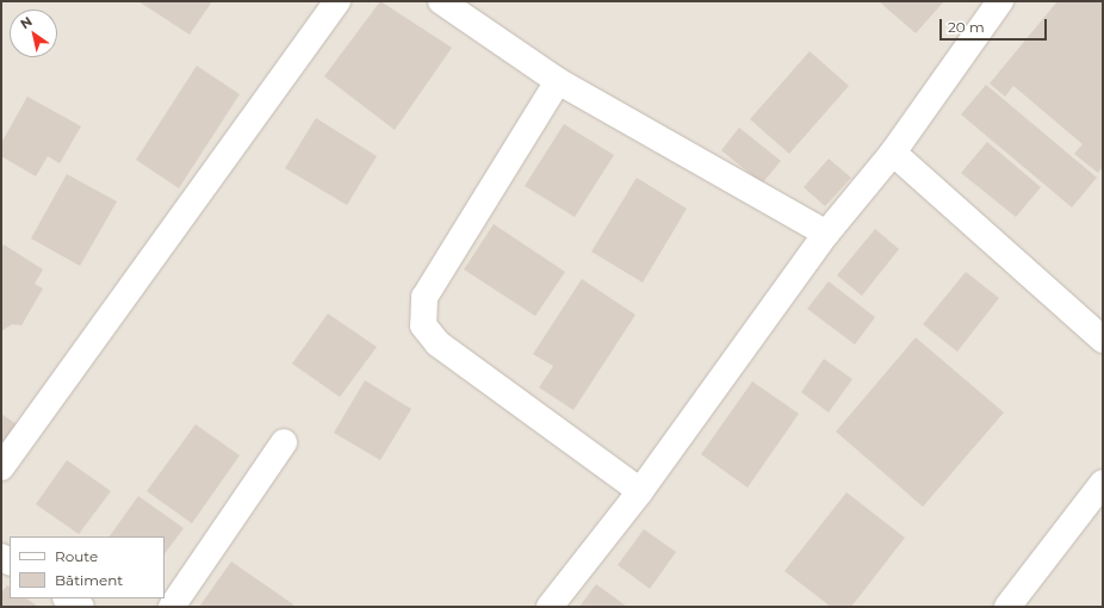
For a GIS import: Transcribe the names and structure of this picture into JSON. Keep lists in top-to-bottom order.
{
  "legend": ["Route", "Bâtiment"],
  "scale_bar": "20 m",
  "north": "top left"
}
